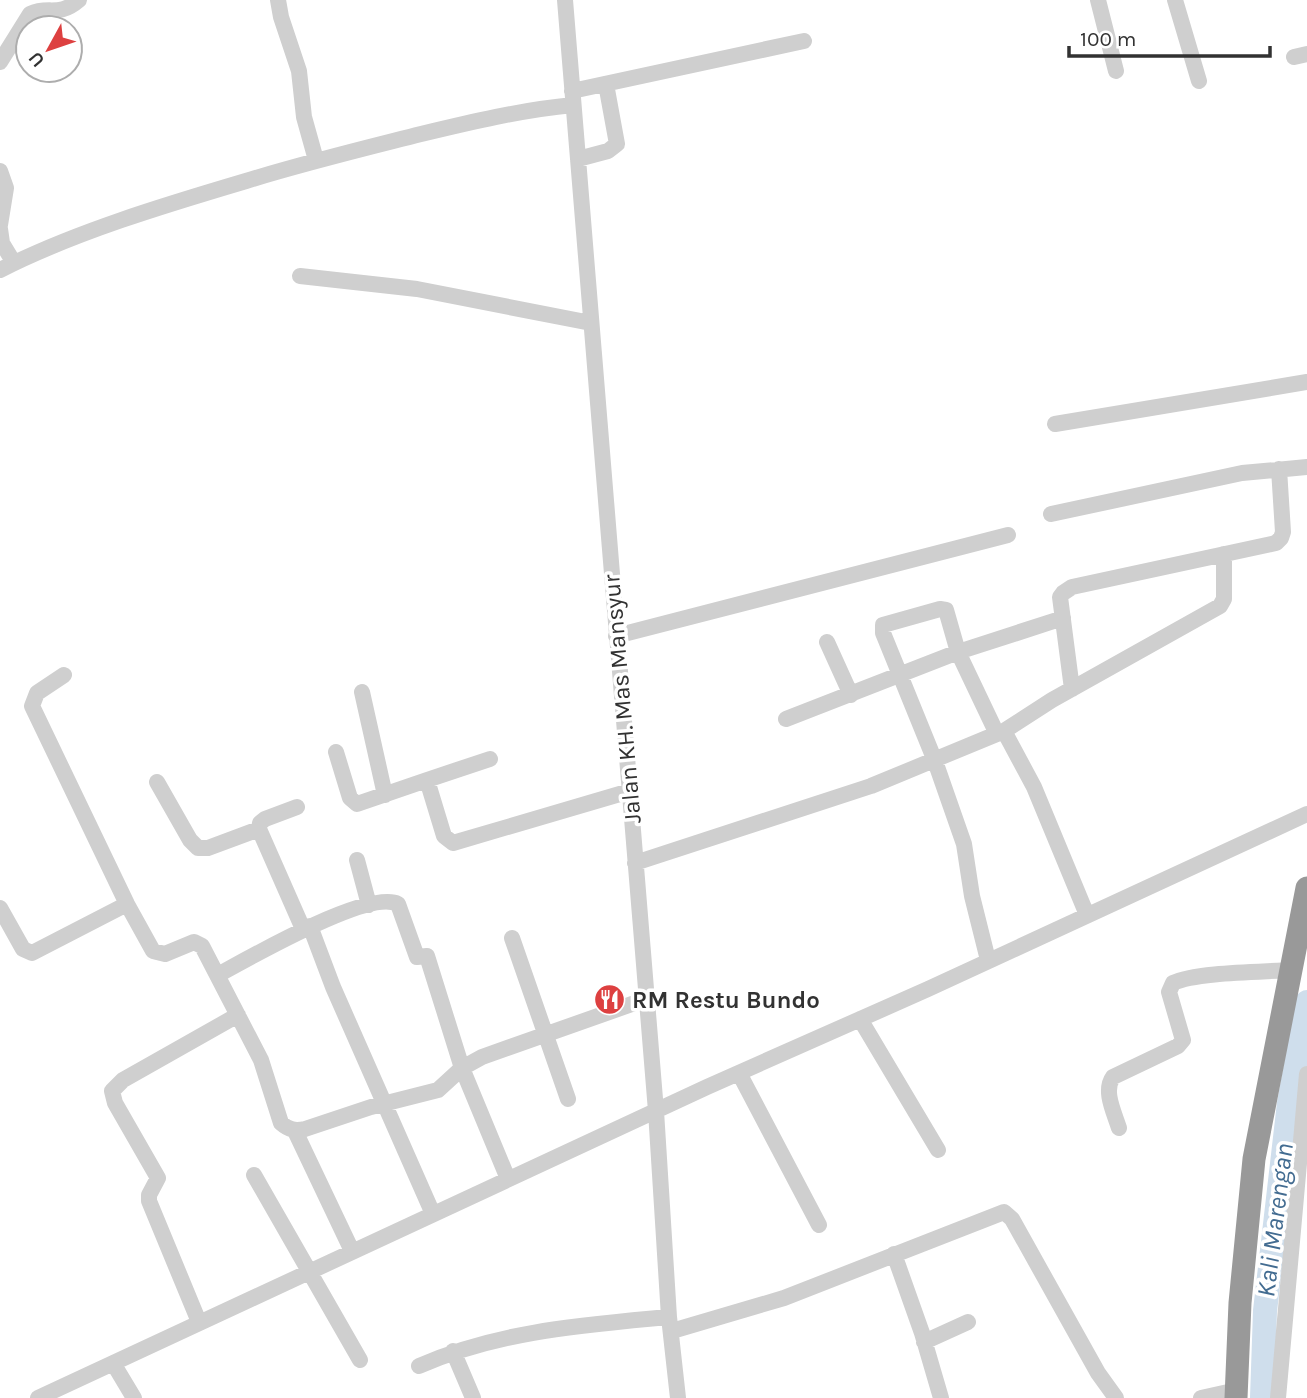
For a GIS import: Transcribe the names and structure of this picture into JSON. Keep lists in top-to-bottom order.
{
  "streets": {
    "street": ["Jalan KH. Mas Mansyur"]
  },
  "water": ["Kali Marengan"],
  "places": {
    "restaurant": ["RM Restu Bundo"]
  },
  "scale_bar": "100 m",
  "north": "bottom left"
}
